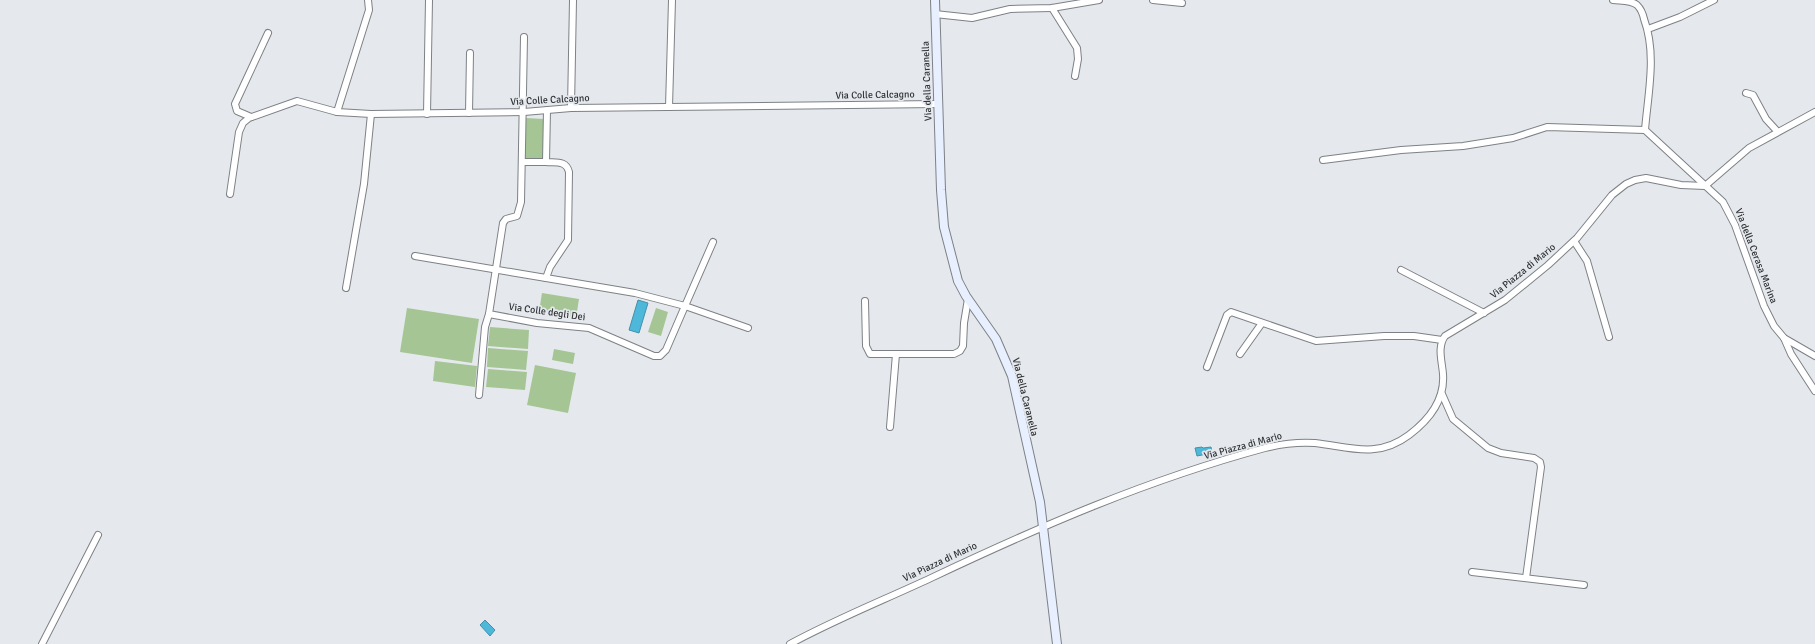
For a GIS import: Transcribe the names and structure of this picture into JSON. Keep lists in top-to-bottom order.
{
  "streets": {
    "main road": ["Via della Caranella"],
    "street": [
      "Via Colle Calcagno",
      "Via della Cerasa Marina",
      "Via Piazza di Mario",
      "Via Colle degli Dei"
    ]
  },
  "crossings": [
    ["Via della Caranella", "Via Colle Calcagno"],
    ["Via della Caranella", "Via Piazza di Mario"],
    ["Via della Cerasa Marina", "Via Piazza di Mario"]
  ]
}
